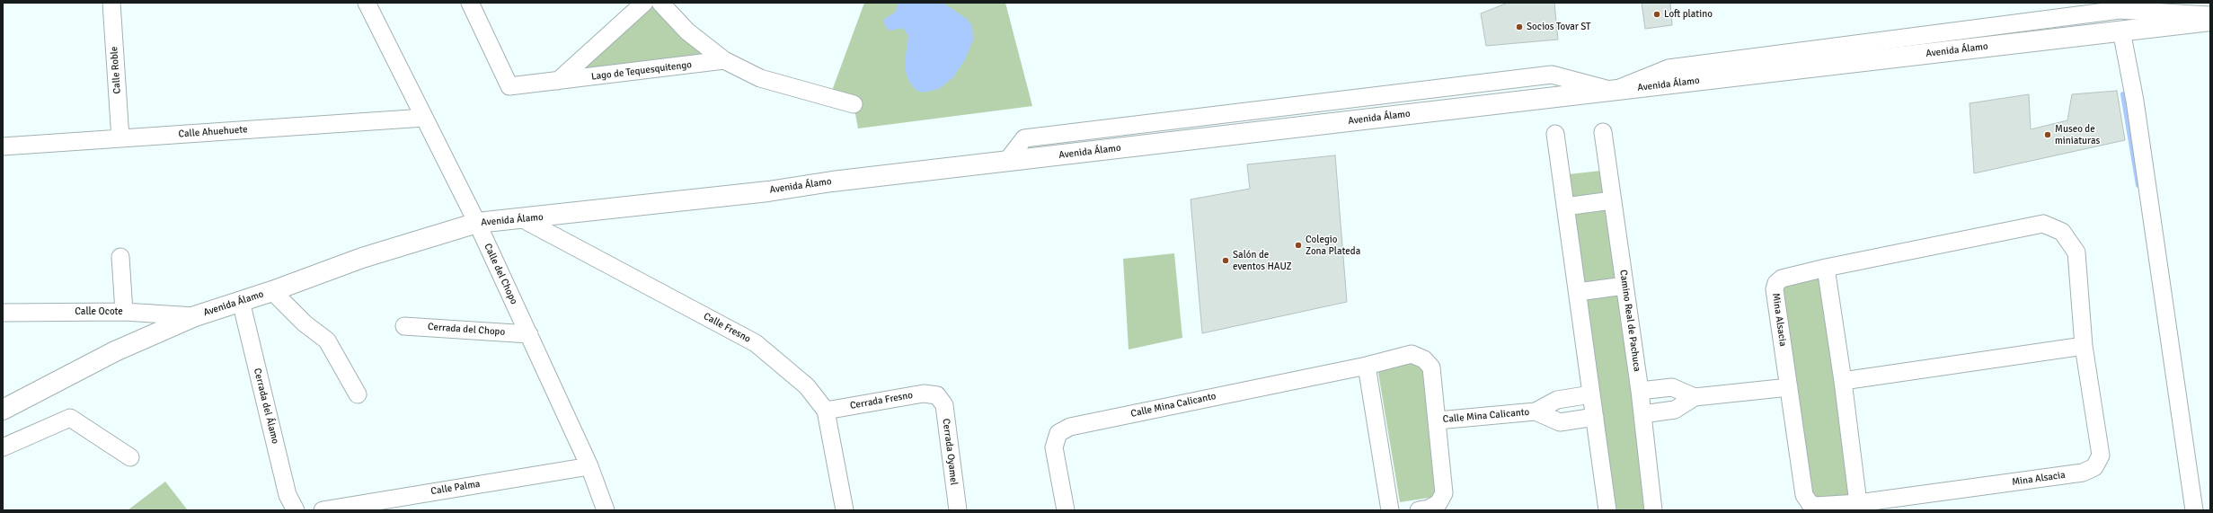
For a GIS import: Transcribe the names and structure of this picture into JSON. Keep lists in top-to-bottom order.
{
  "streets": {
    "street": [
      "Avenida Álamo",
      "Calle Roble",
      "Lago de Tequesquitengo",
      "Calle Ahuehuete",
      "Calle del Chopo",
      "Calle Ocote",
      "Mina Alsacia",
      "Camino Real de Pachuca",
      "Calle Fresno",
      "Cerrada del Chopo",
      "Cerrada Fresno",
      "Calle Mina Calicanto",
      "Cerrada del Álamo",
      "Cerrada Oyamel",
      "Calle Palma"
    ]
  },
  "crossings": [
    ["Avenida Álamo", "Calle del Chopo"],
    ["Avenida Álamo", "Calle Ocote"],
    ["Avenida Álamo", "Calle Fresno"],
    ["Avenida Álamo", "Cerrada del Álamo"],
    ["Calle Roble", "Calle Ahuehuete"],
    ["Calle Ahuehuete", "Calle del Chopo"],
    ["Calle del Chopo", "Cerrada del Chopo"],
    ["Calle del Chopo", "Calle Palma"],
    ["Calle Fresno", "Cerrada Fresno"],
    ["Cerrada Fresno", "Cerrada Oyamel"]
  ],
  "places": [
    "Loft platino",
    "Socios Tovar ST",
    "Museo de miniaturas",
    "Colegio Zona Plateda",
    "Salón de eventos HAUZ"
  ]
}
